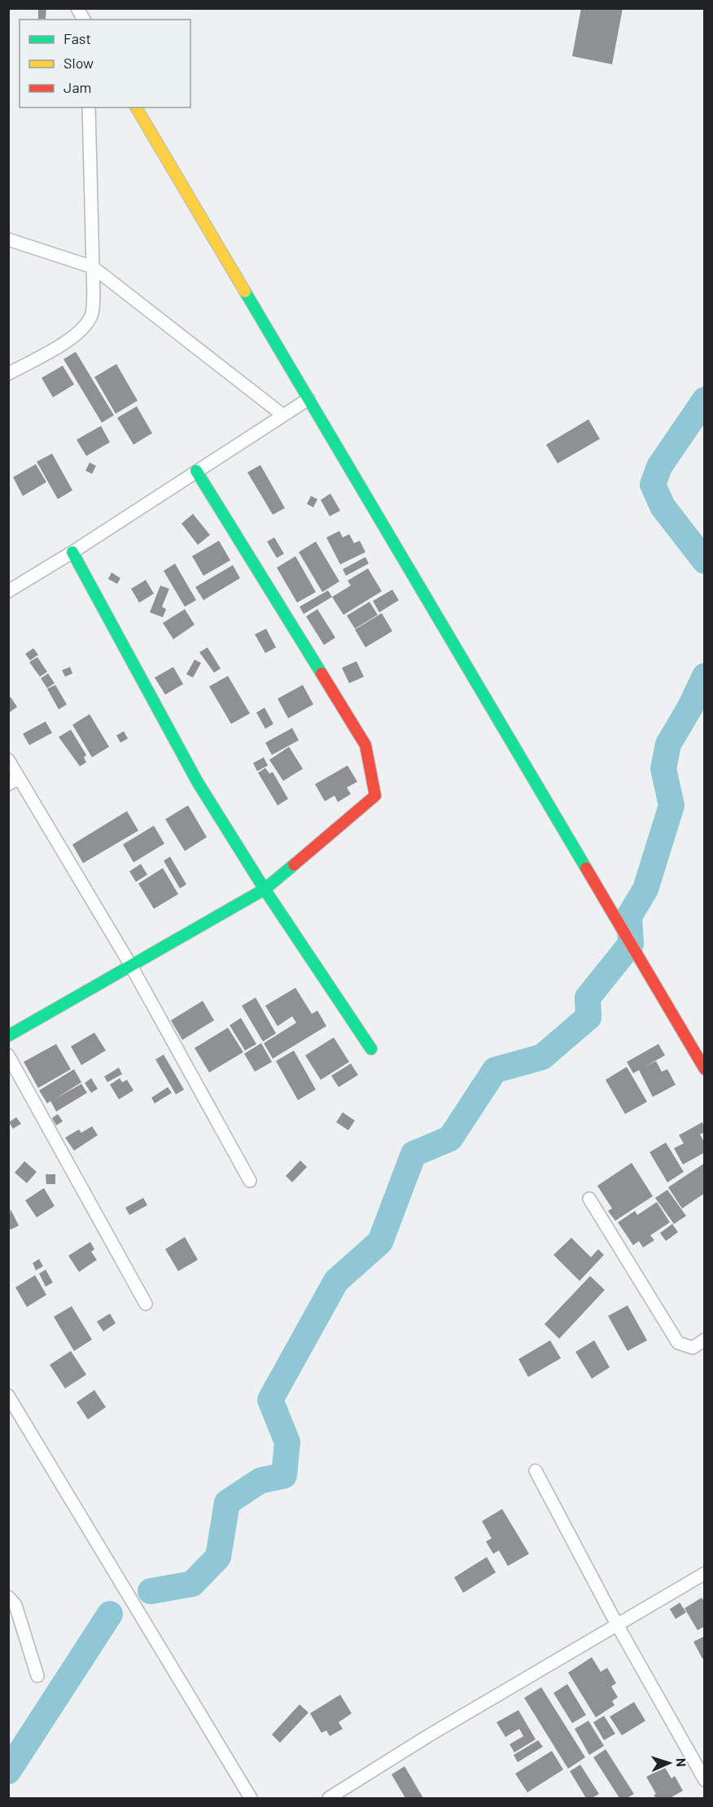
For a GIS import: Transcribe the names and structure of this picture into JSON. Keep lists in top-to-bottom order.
{
  "legend": ["Fast", "Slow", "Jam"],
  "north": "right"
}
